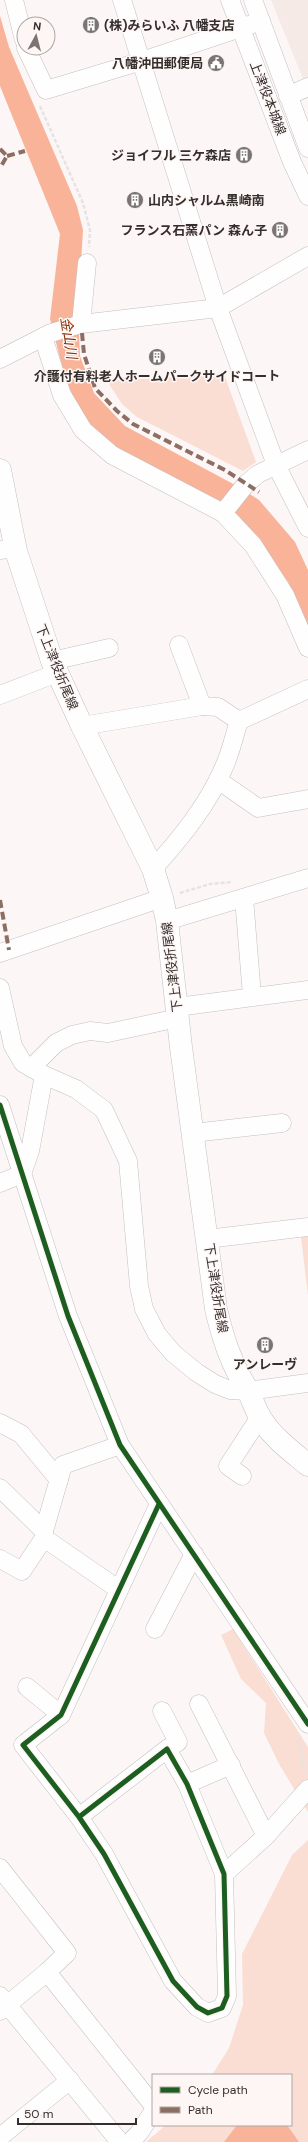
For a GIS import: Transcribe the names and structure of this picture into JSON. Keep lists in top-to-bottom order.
{
  "streets": {
    "main road": ["下上津役折尾線"],
    "street": ["上津役本城線"]
  },
  "water": ["金山川"],
  "places": {
    "building": [
      "(株)みらいふ 八幡支店",
      "ジョイフル 三ケ森店",
      "山内シャルム黒崎南",
      "フランス石窯パン 森ん子",
      "介護付有料老人ホームパークサイドコート",
      "アンレーヴ"
    ],
    "public building": ["八幡沖田郵便局"]
  },
  "legend": ["Cycle path", "Path"],
  "scale_bar": "50 m",
  "north": "top"
}
